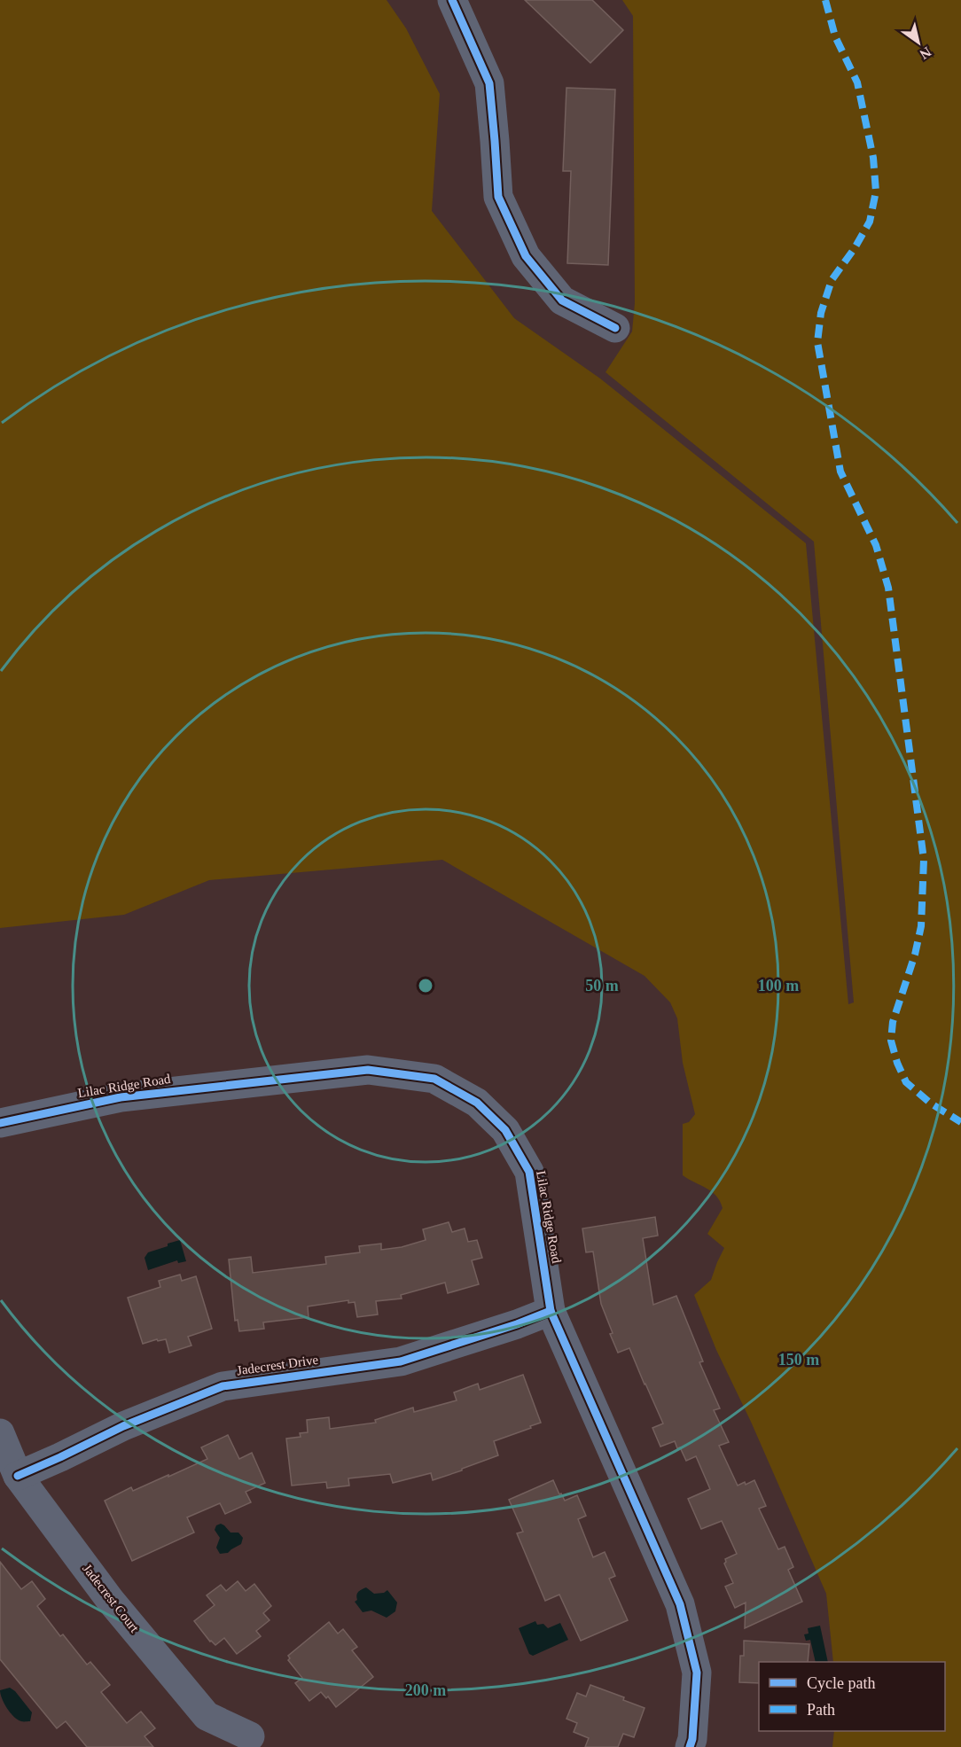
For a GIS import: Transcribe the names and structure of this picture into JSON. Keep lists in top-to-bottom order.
{
  "streets": {
    "street": ["Lilac Ridge Road", "Jadecrest Drive", "Jadecrest Court"]
  },
  "crossings": [
    ["Lilac Ridge Road", "Jadecrest Drive"],
    ["Jadecrest Drive", "Jadecrest Court"]
  ],
  "legend": ["Cycle path", "Path"],
  "north": "bottom right",
  "rings": [
    "50 m",
    "100 m",
    "150 m",
    "200 m"
  ]
}
